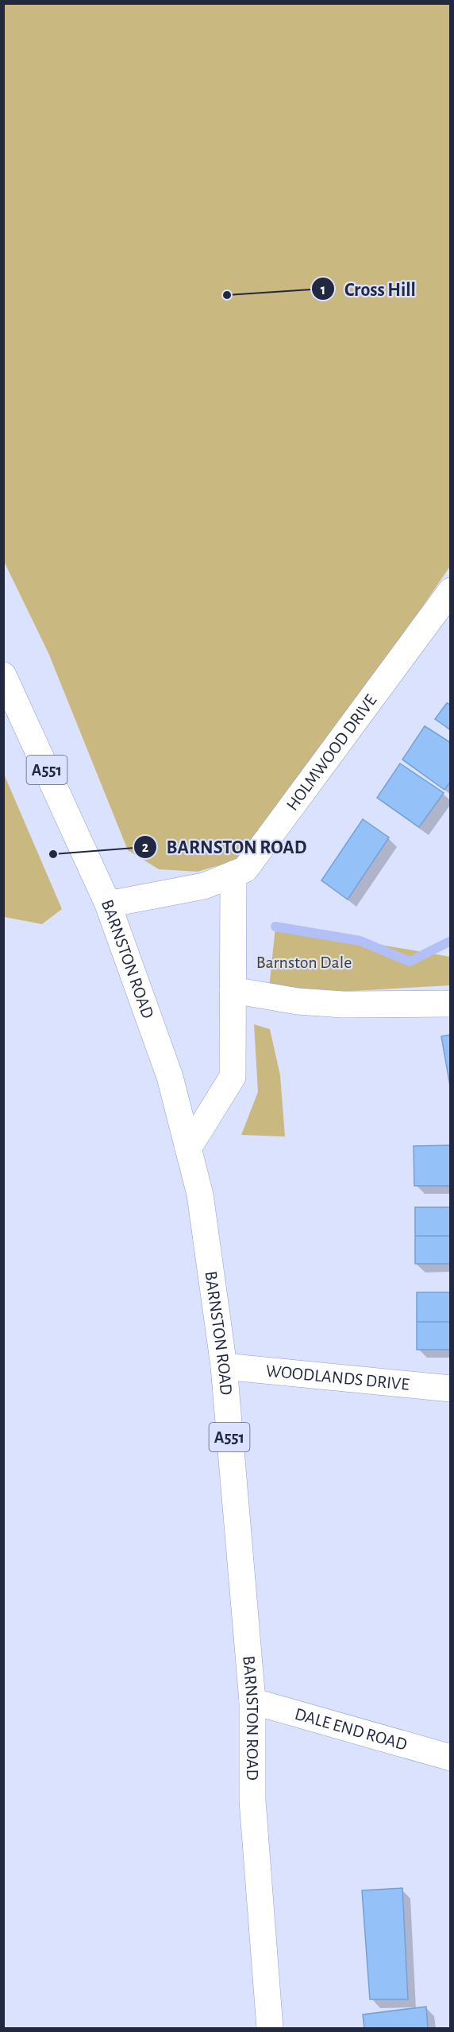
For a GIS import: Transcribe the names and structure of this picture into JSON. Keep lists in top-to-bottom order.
{
  "streets": {
    "main road": [
      "HOLMWOOD DRIVE",
      "A551",
      "BARNSTON ROAD",
      "WOODLANDS DRIVE",
      "DALE END ROAD"
    ]
  },
  "crossings": [
    ["HOLMWOOD DRIVE", "BARNSTON ROAD"],
    ["BARNSTON ROAD", "WOODLANDS DRIVE"],
    ["BARNSTON ROAD", "DALE END ROAD"]
  ],
  "parks": ["Barnston Dale"],
  "places": ["Cross Hill", "BARNSTON ROAD"]
}
